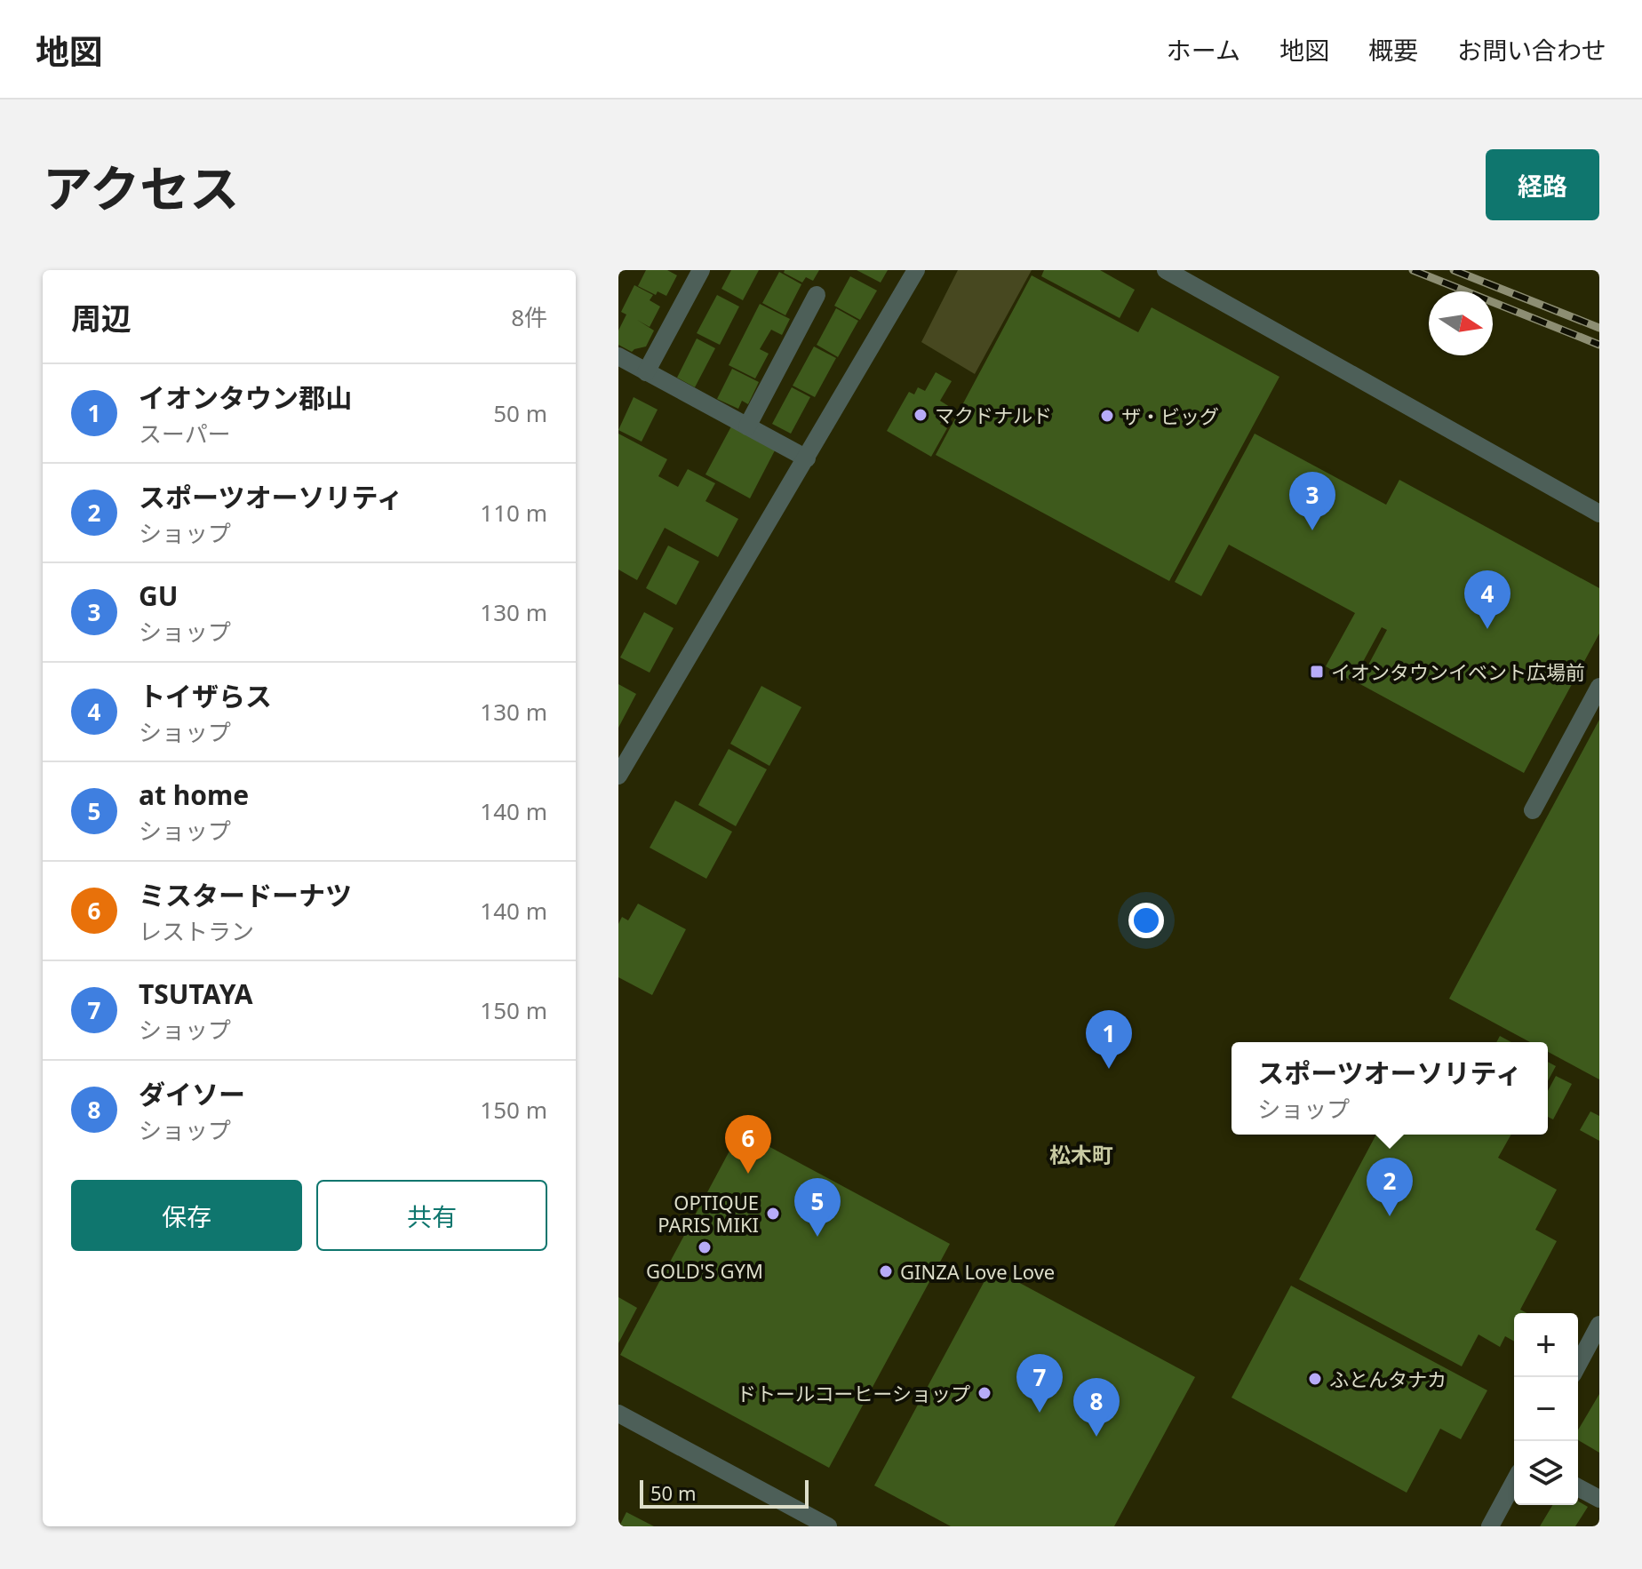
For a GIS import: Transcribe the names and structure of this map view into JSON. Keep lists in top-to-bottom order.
{
  "districts": ["松木町"],
  "places": {
    "other": [
      "マクドナルド",
      "ザ・ビッグ",
      "OPTIQUE PARIS MIKI",
      "GOLD'S GYM",
      "GINZA Love Love",
      "ふとんタナカ",
      "ドトールコーヒーショップ"
    ],
    "transit": ["イオンタウンイベント広場前"]
  },
  "scale_bar": "50 m",
  "north": "right",
  "page": {
    "header": "地図",
    "nav": [
      "ホーム",
      "地図",
      "概要",
      "お問い合わせ"
    ],
    "title": "アクセス",
    "buttons": [
      "経路",
      ["保存", "共有"]
    ],
    "heading": ["周辺", "8件"],
    "list": [
      {
        "mark": "1",
        "name": "イオンタウン郡山",
        "note": "スーパー",
        "value": "50 m"
      },
      {
        "mark": "2",
        "name": "スポーツオーソリティ",
        "note": "ショップ",
        "value": "110 m"
      },
      {
        "mark": "3",
        "name": "GU",
        "note": "ショップ",
        "value": "130 m"
      },
      {
        "mark": "4",
        "name": "トイザらス",
        "note": "ショップ",
        "value": "130 m"
      },
      {
        "mark": "5",
        "name": "at home",
        "note": "ショップ",
        "value": "140 m"
      },
      {
        "mark": "6",
        "name": "ミスタードーナツ",
        "note": "レストラン",
        "value": "140 m"
      },
      {
        "mark": "7",
        "name": "TSUTAYA",
        "note": "ショップ",
        "value": "150 m"
      },
      {
        "mark": "8",
        "name": "ダイソー",
        "note": "ショップ",
        "value": "150 m"
      }
    ],
    "pins": [
      "3",
      "4",
      "1",
      "6",
      "2",
      "5",
      "7",
      "8"
    ],
    "popup": ["スポーツオーソリティ", "ショップ"],
    "map_buttons": ["+", "−"],
    "scale": "50 m"
  }
}
